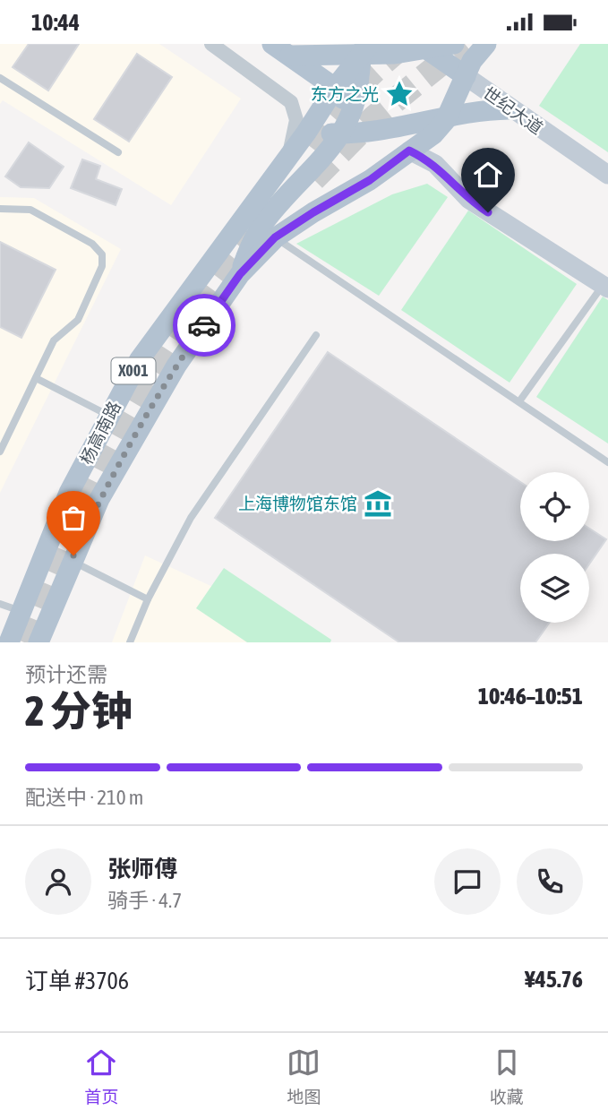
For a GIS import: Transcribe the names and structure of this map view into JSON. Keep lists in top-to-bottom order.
{
  "streets": {
    "main road": ["世纪大道", "X001", "杨高南路"]
  },
  "crossings": [
    ["世纪大道", "X001"],
    ["X001", "杨高南路"]
  ],
  "places": {
    "place": ["东方之光"],
    "museum": ["上海博物馆东馆"]
  },
  "page": {
    "status": "10:44",
    "heading": ["2 分钟", "预计还需", "10:46–10:51"],
    "panel": [
      "张师傅",
      "骑手 · 4.7",
      "订单 #3706",
      "¥45.76"
    ],
    "bar": "配送中 · 210 m",
    "tabs": ["首页", "地图", "收藏"]
  }
}
